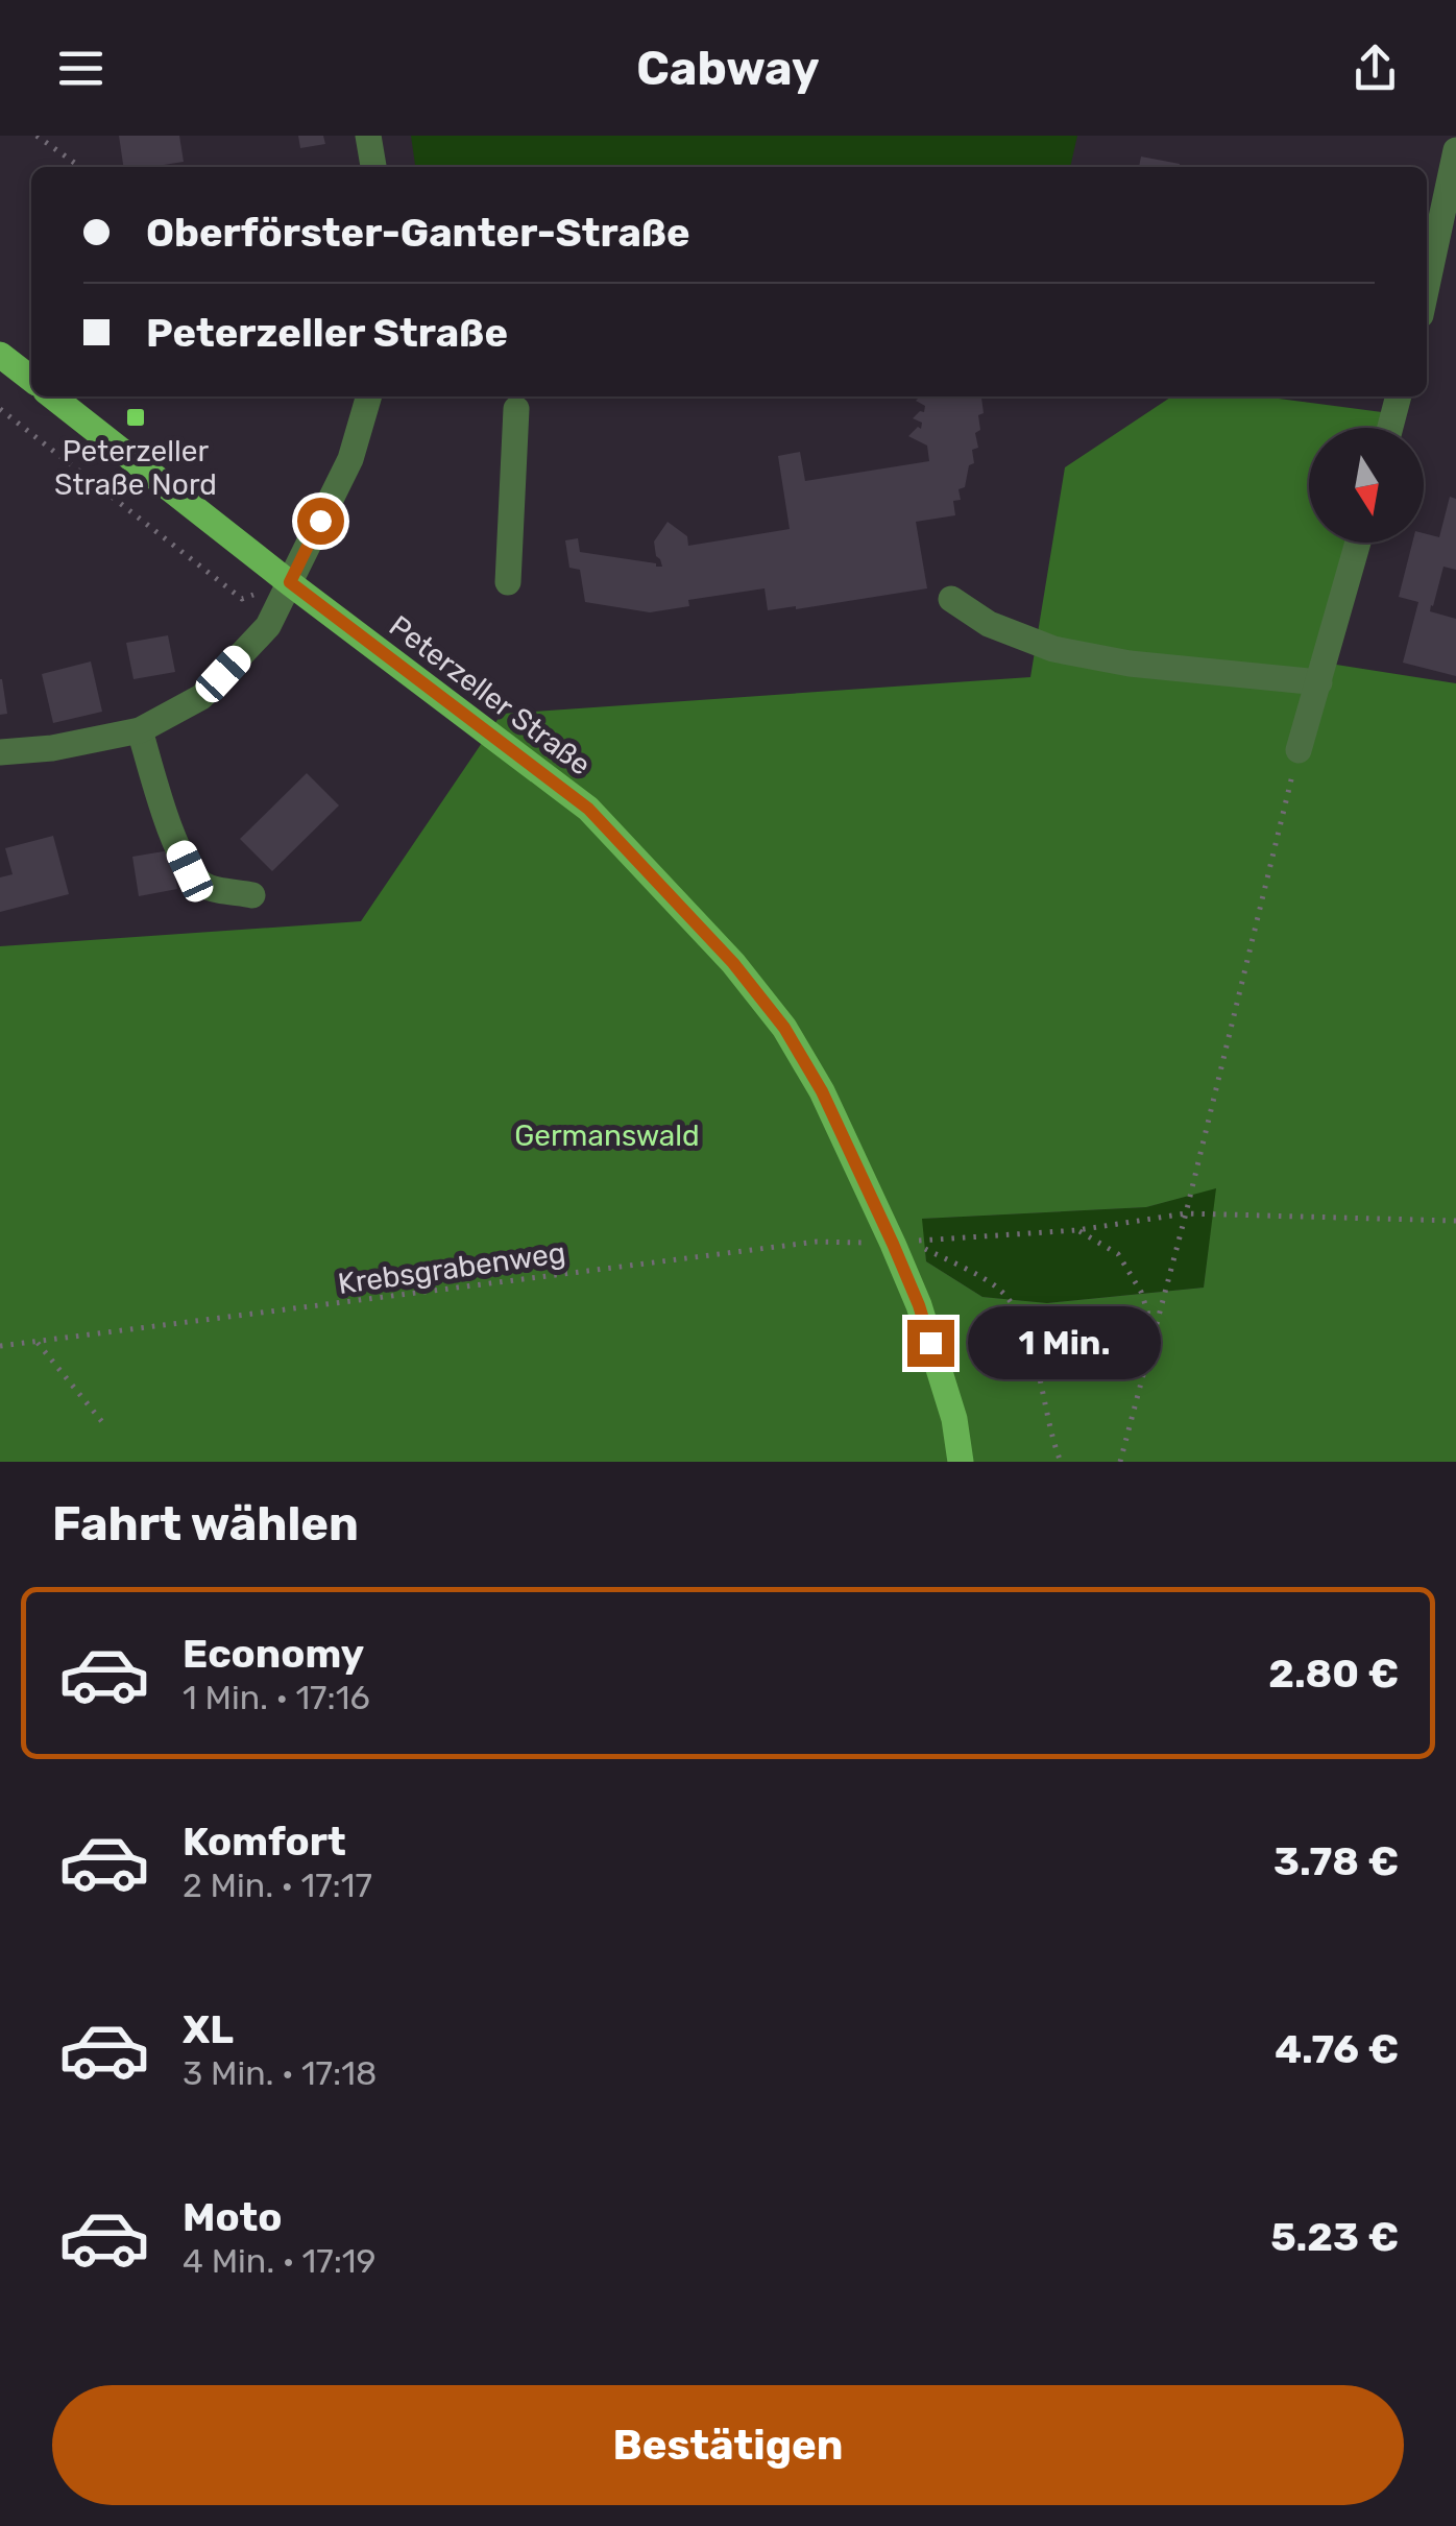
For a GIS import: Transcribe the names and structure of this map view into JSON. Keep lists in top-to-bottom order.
{
  "streets": {
    "main road": ["Peterzeller Straße"],
    "path": ["Krebsgrabenweg"]
  },
  "crossings": [
    ["Peterzeller Straße", "Krebsgrabenweg"]
  ],
  "parks": ["Germanswald"],
  "places": {
    "transit": ["Peterzeller Straße Nord"]
  },
  "north": "bottom",
  "page": {
    "header": "Cabway",
    "banner": ["Oberförster-Ganter-Straße", "Peterzeller Straße"],
    "bubble": "1 Min.",
    "heading": "Fahrt wählen",
    "list": [
      {
        "name": "Economy",
        "note": "1 Min. · 17:16",
        "value": "2.80 €"
      },
      {
        "name": "Komfort",
        "note": "2 Min. · 17:17",
        "value": "3.78 €"
      },
      {
        "name": "XL",
        "note": "3 Min. · 17:18",
        "value": "4.76 €"
      },
      {
        "name": "Moto",
        "note": "4 Min. · 17:19",
        "value": "5.23 €"
      }
    ],
    "buttons": "Bestätigen"
  }
}
